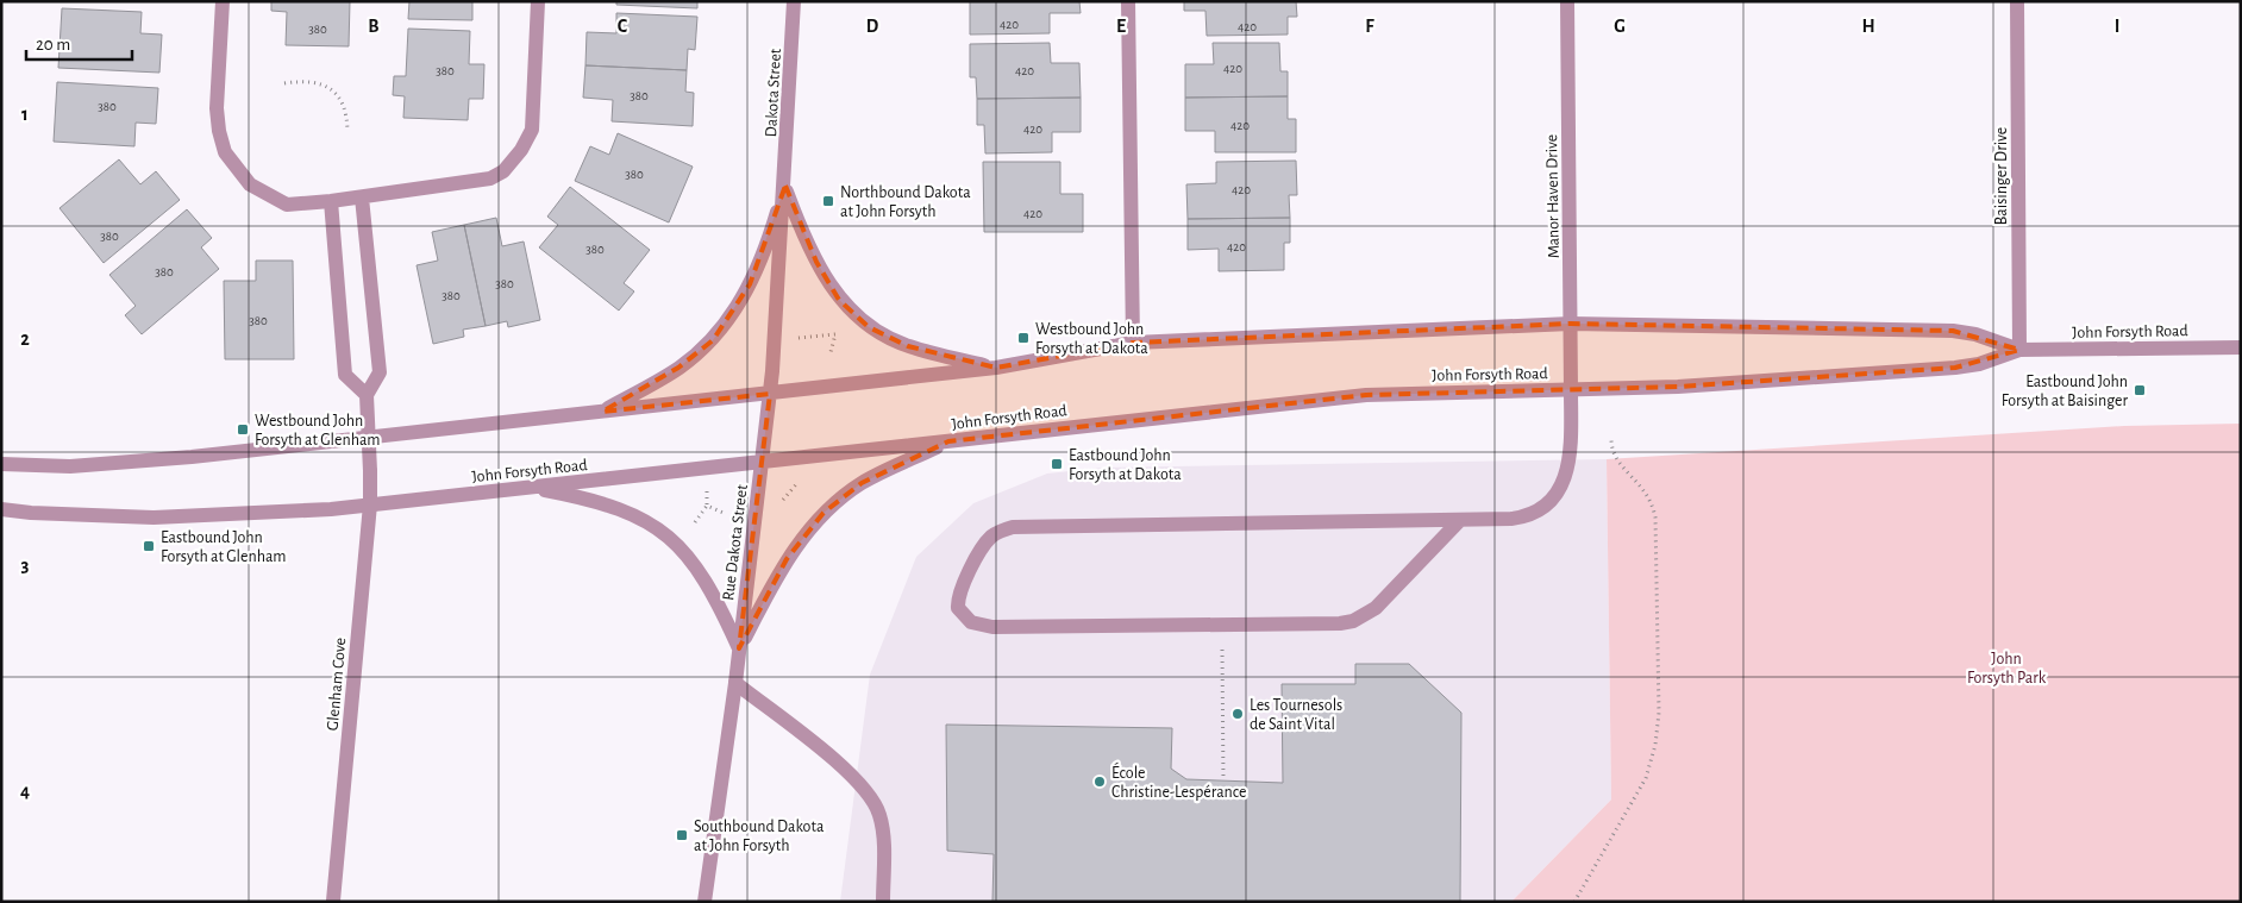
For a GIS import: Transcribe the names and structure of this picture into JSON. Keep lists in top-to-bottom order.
{
  "streets": {
    "street": [
      "Dakota Street",
      "Baisinger Drive",
      "Manor Haven Drive",
      "John Forsyth Road",
      "Rue Dakota Street",
      "Glenham Cove"
    ]
  },
  "crossings": [
    ["Dakota Street", "Rue Dakota Street"],
    ["Baisinger Drive", "John Forsyth Road"],
    ["Manor Haven Drive", "John Forsyth Road"],
    ["John Forsyth Road", "Rue Dakota Street"],
    ["John Forsyth Road", "Glenham Cove"]
  ],
  "parks": ["John Forsyth Park"],
  "places": {
    "transit": [
      "Northbound Dakota at John Forsyth",
      "Westbound John Forsyth at Dakota",
      "Eastbound John Forsyth at Baisinger",
      "Westbound John Forsyth at Glenham",
      "Eastbound John Forsyth at Dakota",
      "Eastbound John Forsyth at Glenham",
      "Southbound Dakota at John Forsyth"
    ],
    "other": ["Les Tournesols de Saint Vital", "École Christine-Lespérance"]
  },
  "house_numbers": [
    "420",
    "420",
    "380",
    "420",
    "380",
    "420",
    "380",
    "380",
    "420",
    "420",
    "380",
    "420",
    "420",
    "380",
    "420",
    "380",
    "380",
    "380",
    "380",
    "380"
  ],
  "scale_bar": "20 m",
  "grid": {
    "columns": [
      "B",
      "C",
      "D",
      "E",
      "F",
      "G",
      "H",
      "I"
    ],
    "rows": [
      "1",
      "2",
      "3",
      "4"
    ]
  }
}
